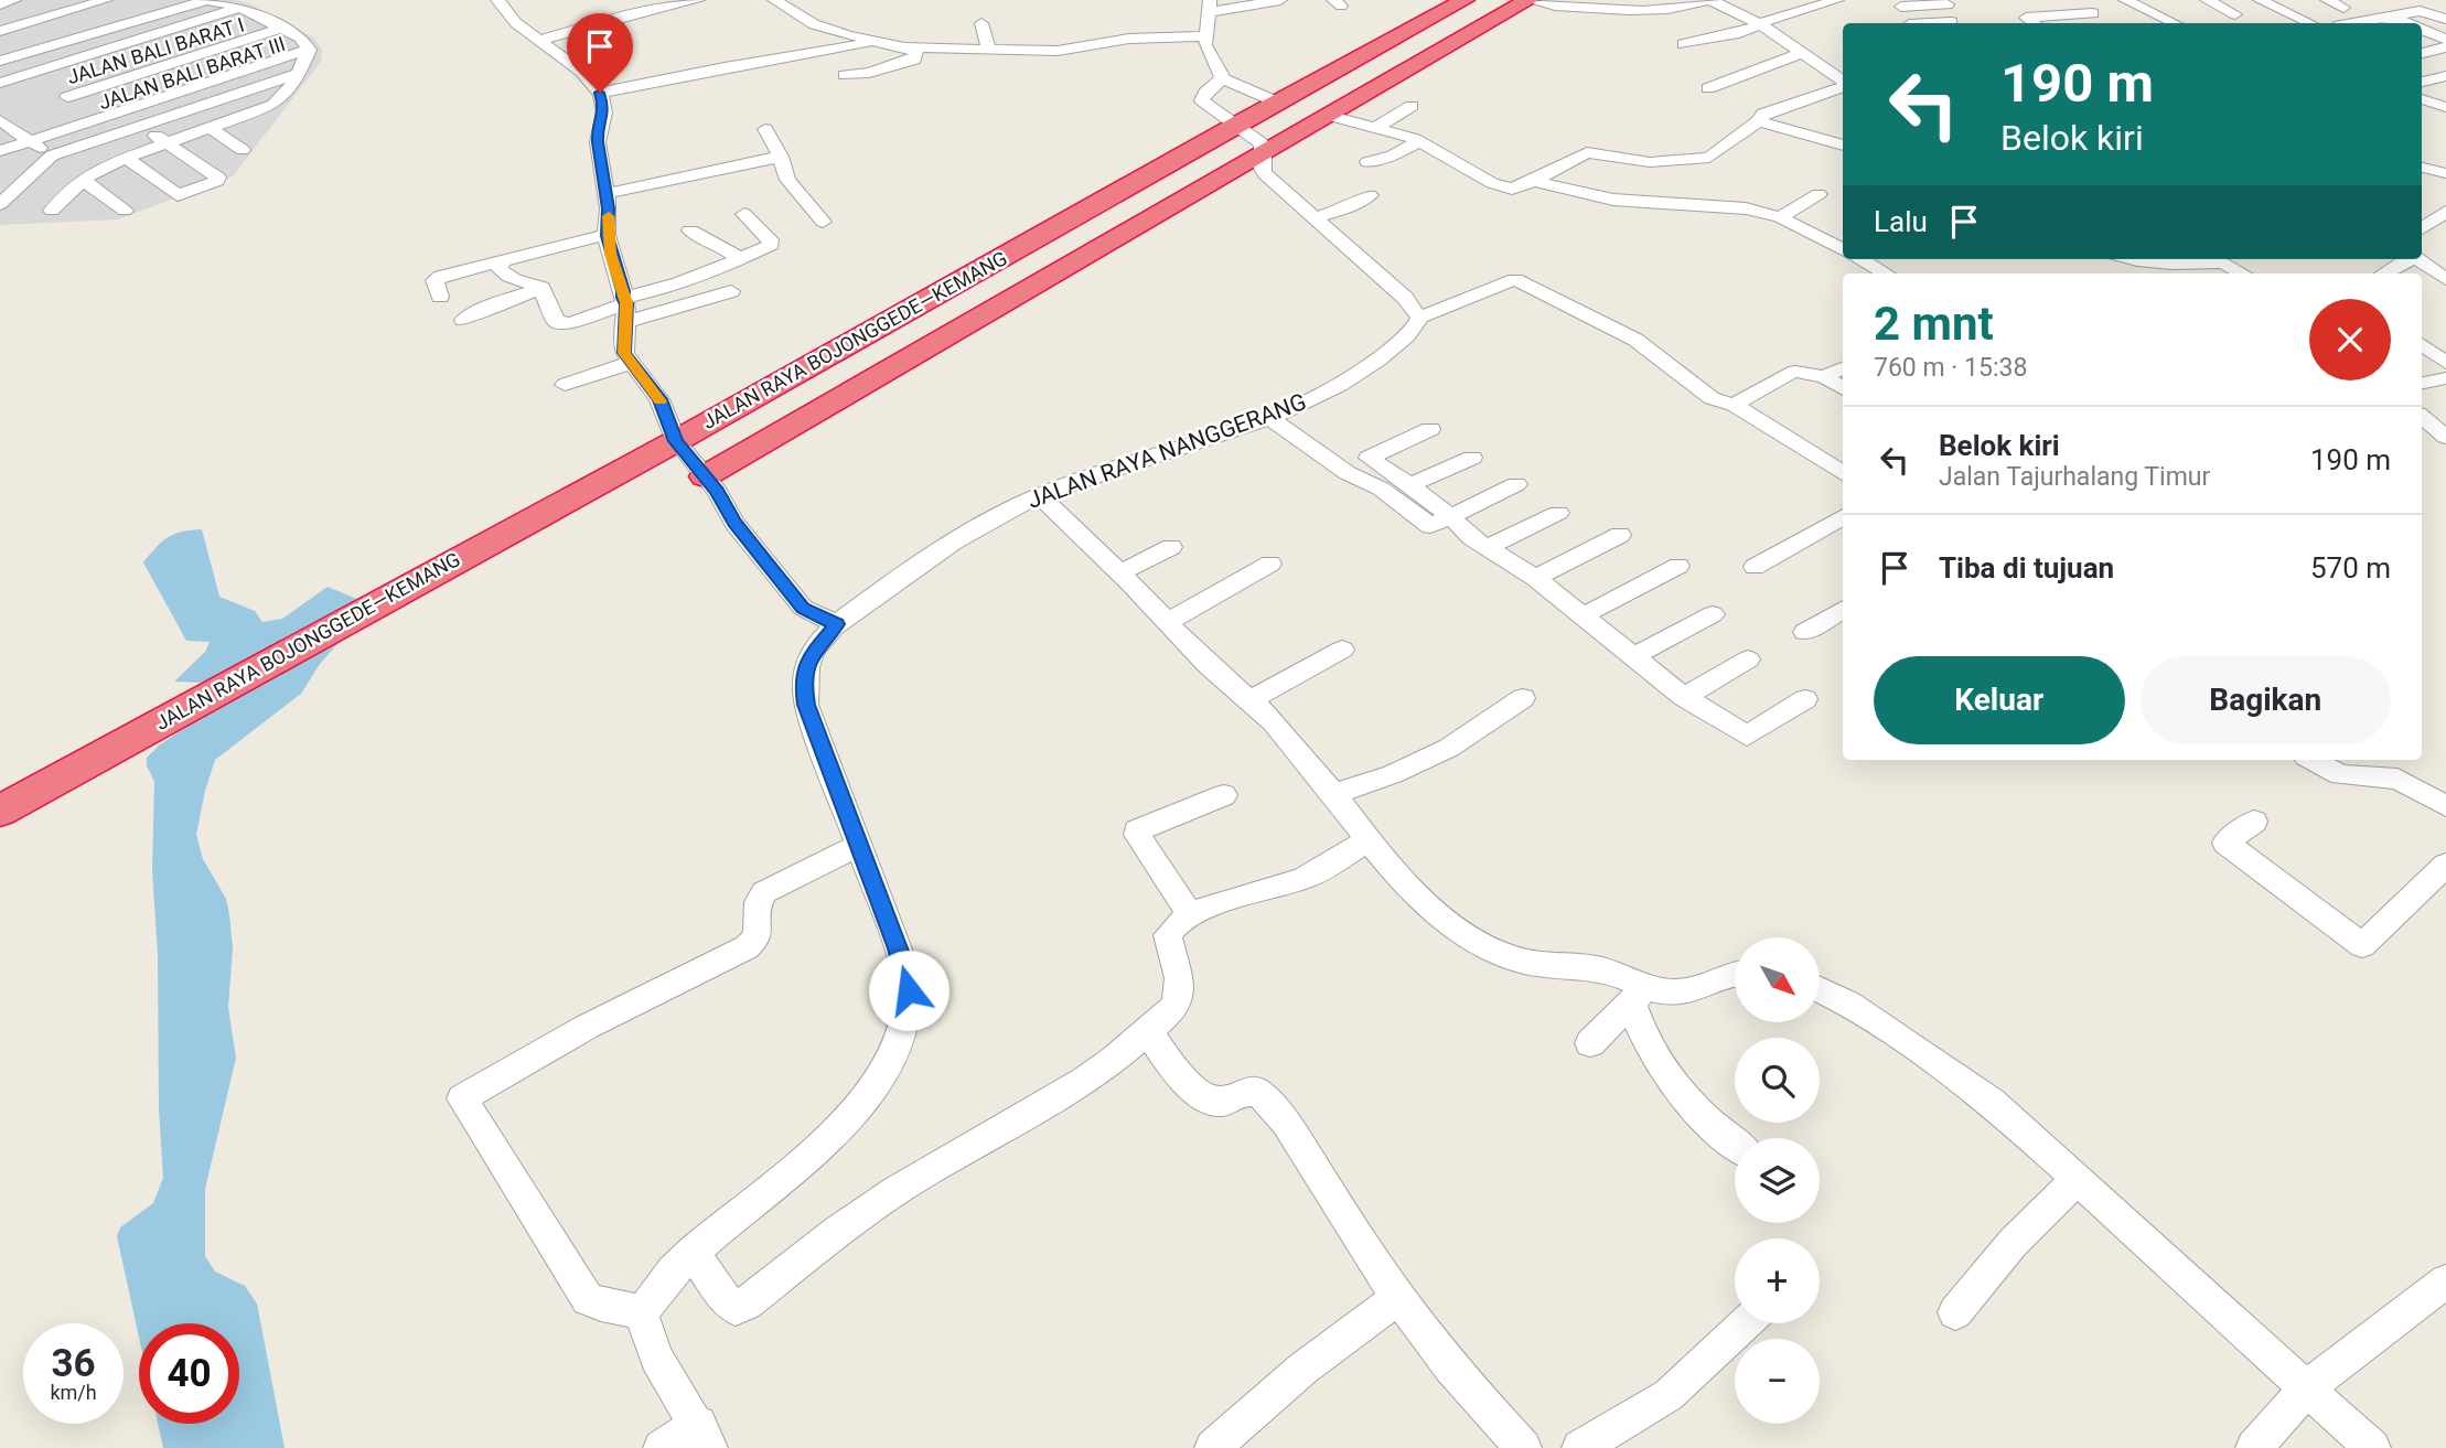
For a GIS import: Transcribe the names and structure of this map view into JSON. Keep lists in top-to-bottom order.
{
  "streets": {
    "highway": ["JALAN RAYA BOJONGGEDE—KEMANG"],
    "street": ["JALAN BALI BARAT I", "JALAN BALI BARAT III", "JALAN RAYA NANGGERANG"]
  },
  "north": "bottom right",
  "page": {
    "turn": ["190 m", "Belok kiri"],
    "then": "Lalu",
    "heading": ["2 mnt", "760 m · 15:38"],
    "list": [
      {
        "name": "Belok kiri",
        "note": "Jalan Tajurhalang Timur",
        "value": "190 m"
      },
      {
        "name": "Tiba di tujuan",
        "value": "570 m"
      }
    ],
    "buttons": ["Keluar", "Bagikan"],
    "map_buttons": ["+", "−"],
    "speed": "36 km/h",
    "limit": "40"
  }
}
